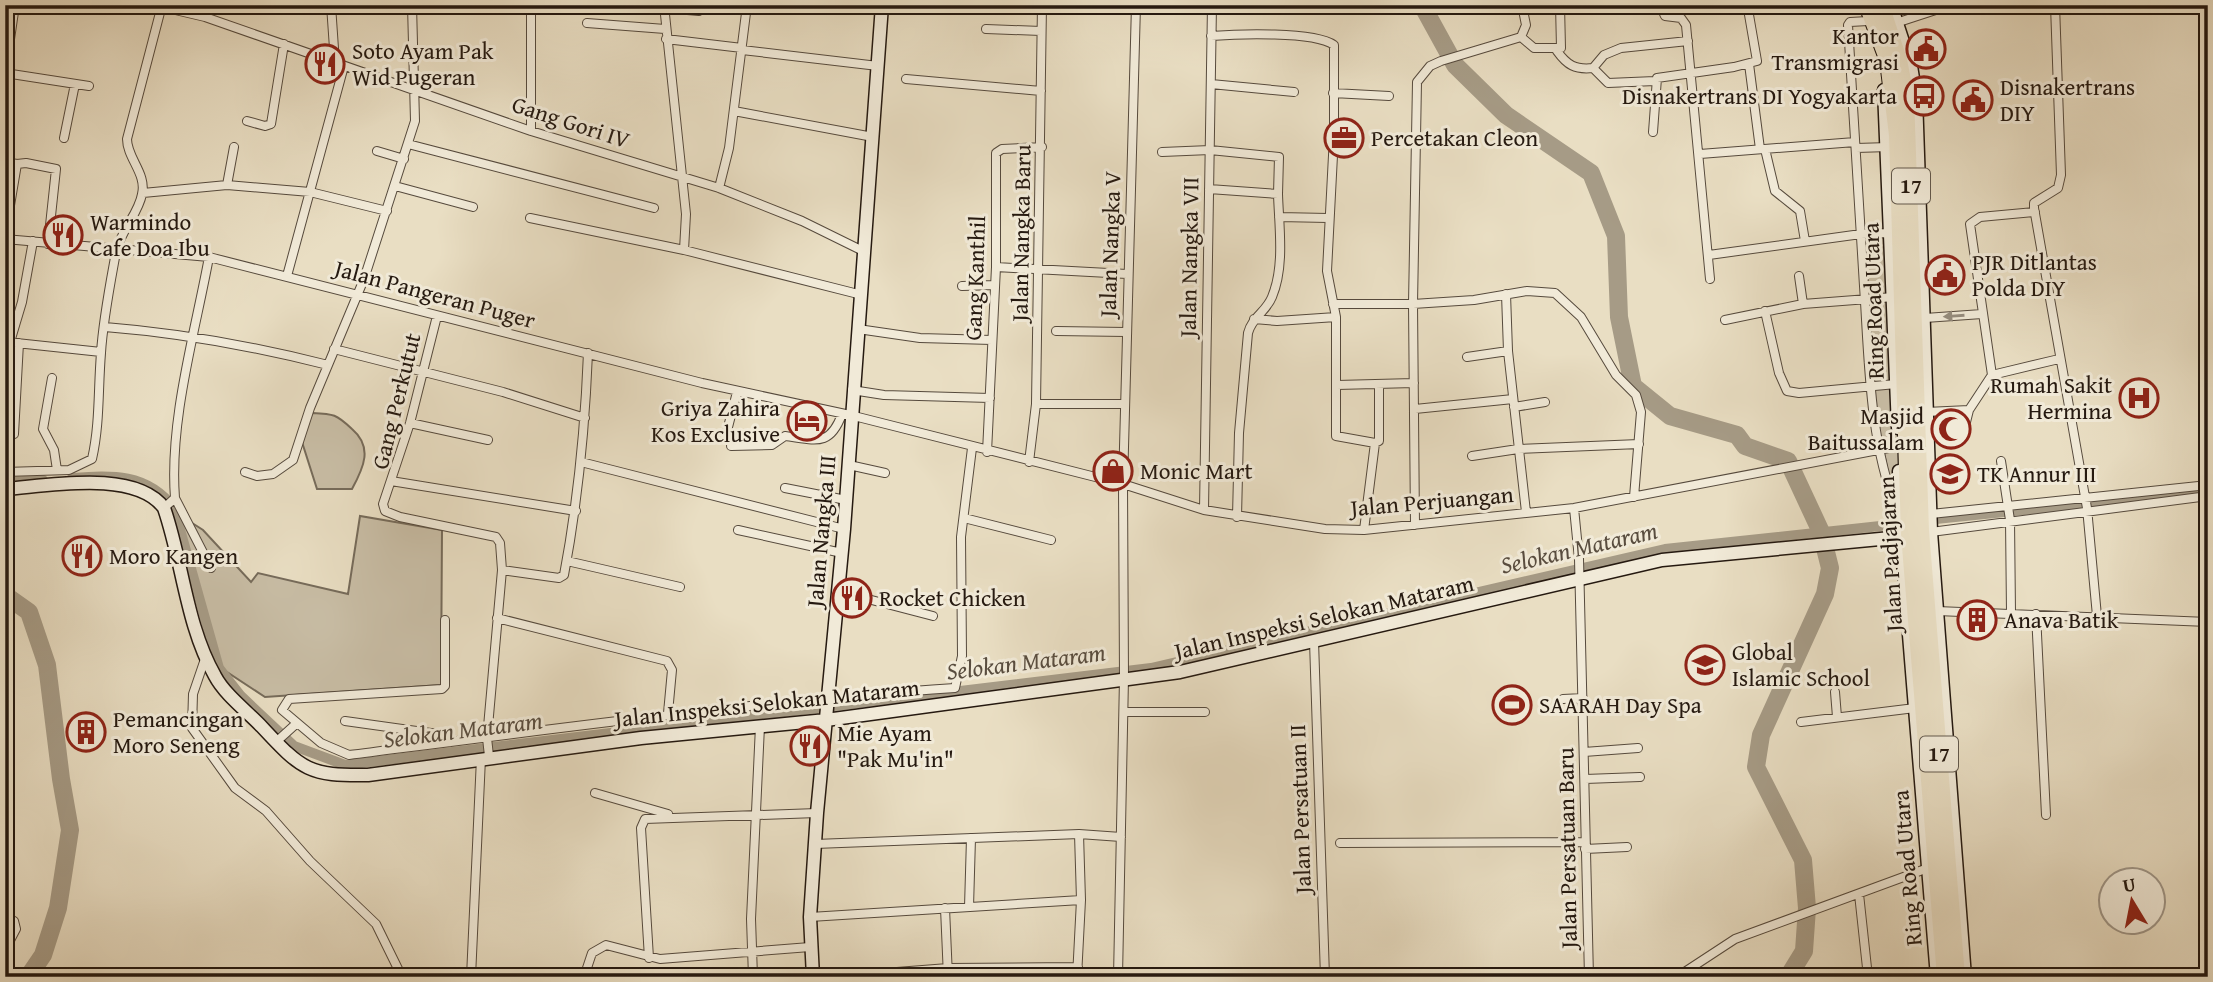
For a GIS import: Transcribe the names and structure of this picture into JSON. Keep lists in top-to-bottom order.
{
  "streets": {
    "highway": ["17", "Jalan Padjajaran"],
    "street": [
      "Gang Gori IV",
      "Jalan Nangka Baru",
      "Jalan Nangka V",
      "Jalan Nangka VII",
      "Gang Kanthil",
      "Jalan Pangeran Puger",
      "Ring Road Utara",
      "Gang Perkutut",
      "Jalan Perjuangan",
      "Jalan Nangka III",
      "Jalan Inspeksi Selokan Mataram",
      "Jalan Persatuan II",
      "Jalan Persatuan Baru"
    ]
  },
  "crossings": [
    ["Jalan Nangka Baru", "Gang Kanthil"],
    ["Jalan Nangka Baru", "Jalan Perjuangan"],
    ["Jalan Nangka V", "Jalan Perjuangan"],
    ["Jalan Nangka V", "Jalan Inspeksi Selokan Mataram"],
    ["Jalan Nangka VII", "Jalan Perjuangan"],
    ["Gang Kanthil", "Jalan Perjuangan"],
    ["Jalan Pangeran Puger", "Gang Perkutut"],
    ["Jalan Pangeran Puger", "Jalan Perjuangan"],
    ["Jalan Pangeran Puger", "Jalan Nangka III"],
    ["Ring Road Utara", "Jalan Perjuangan"],
    ["Ring Road Utara", "Jalan Padjajaran"],
    ["Ring Road Utara", "Jalan Inspeksi Selokan Mataram"],
    ["Jalan Perjuangan", "Jalan Nangka III"],
    ["Jalan Perjuangan", "Jalan Persatuan Baru"],
    ["Jalan Nangka III", "Jalan Inspeksi Selokan Mataram"],
    ["Jalan Padjajaran", "Jalan Inspeksi Selokan Mataram"],
    ["Jalan Inspeksi Selokan Mataram", "Jalan Persatuan II"],
    ["Jalan Inspeksi Selokan Mataram", "Jalan Persatuan Baru"]
  ],
  "water": ["Selokan Mataram"],
  "places": {
    "public building": ["Kantor Transmigrasi", "Disnakertrans DIY", "PJR Ditlantas Polda DIY"],
    "restaurant": [
      "Soto Ayam Pak Wid Pugeran",
      "Warmindo Cafe Doa Ibu",
      "Moro Kangen",
      "Rocket Chicken",
      "Mie Ayam \"Pak Mu'in\""
    ],
    "bus stop": ["Disnakertrans DI Yogyakarta"],
    "office": ["Percetakan Cleon"],
    "hospital": ["Rumah Sakit Hermina"],
    "hotel": ["Griya Zahira Kos Exclusive"],
    "mosque": ["Masjid Baitussalam"],
    "shop": ["Monic Mart"],
    "school or university": ["TK Annur III", "Global Islamic School"],
    "building": ["Anava Batik", "Pemancingan Moro Seneng"],
    "sports": ["SAARAH Day Spa"]
  },
  "north": "top"
}
